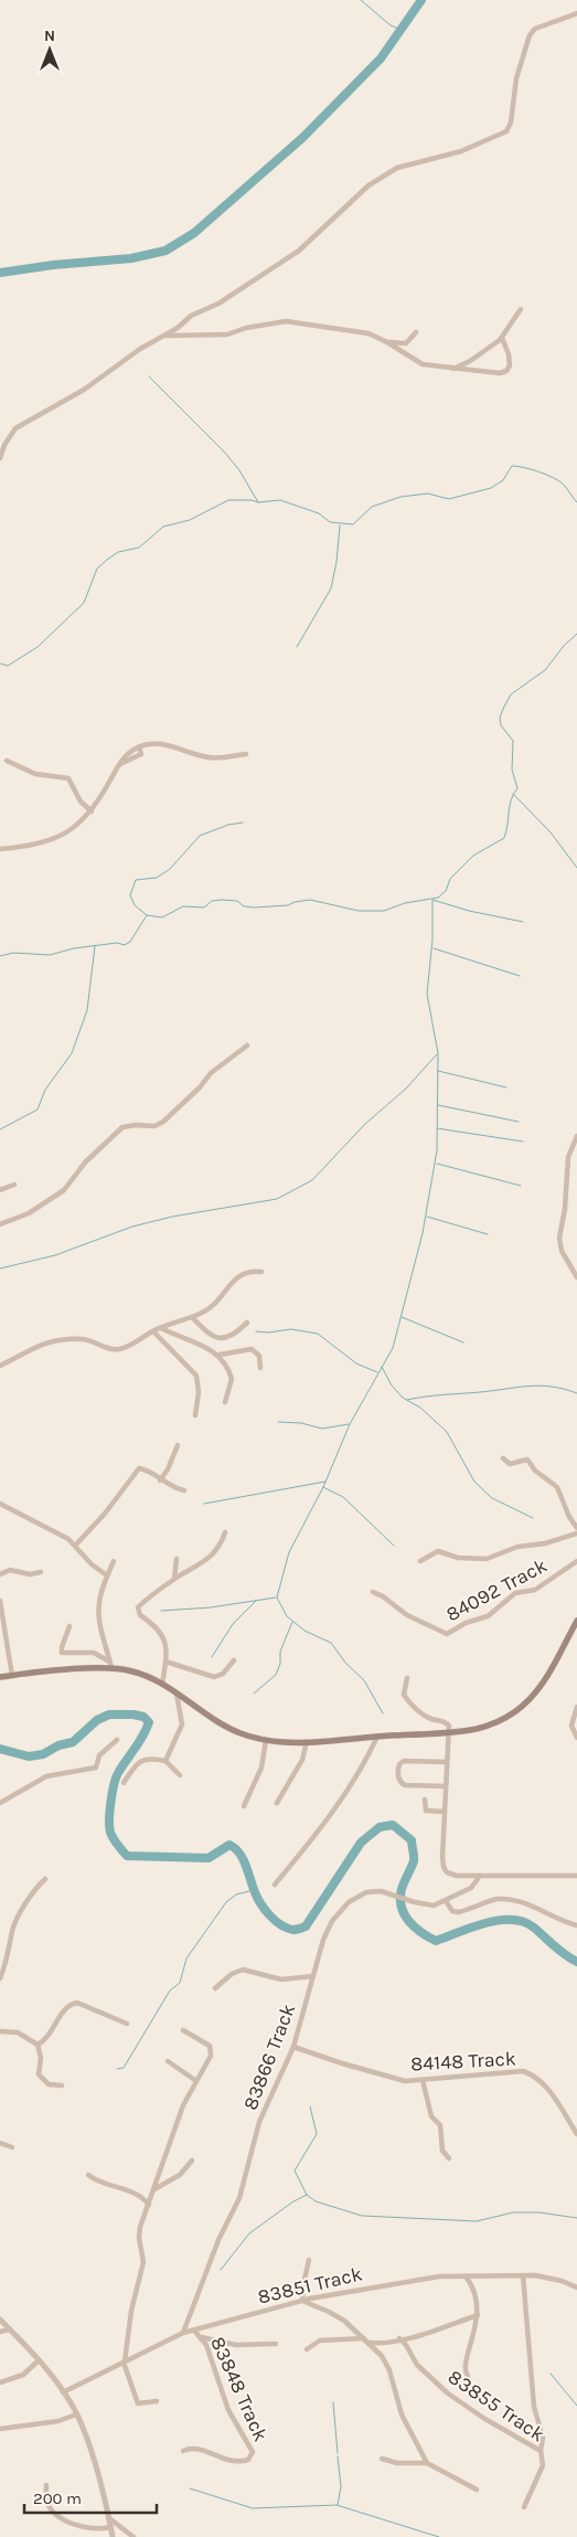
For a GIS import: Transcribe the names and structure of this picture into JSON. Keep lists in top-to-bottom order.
{
  "streets": {
    "street": [
      "84092 Track",
      "83866 Track",
      "84148 Track",
      "83851 Track",
      "83848 Track",
      "83855 Track"
    ]
  },
  "crossings": [
    ["83866 Track", "84148 Track"],
    ["83866 Track", "83851 Track"],
    ["83851 Track", "83848 Track"]
  ],
  "scale_bar": "200 m",
  "north": "top"
}
